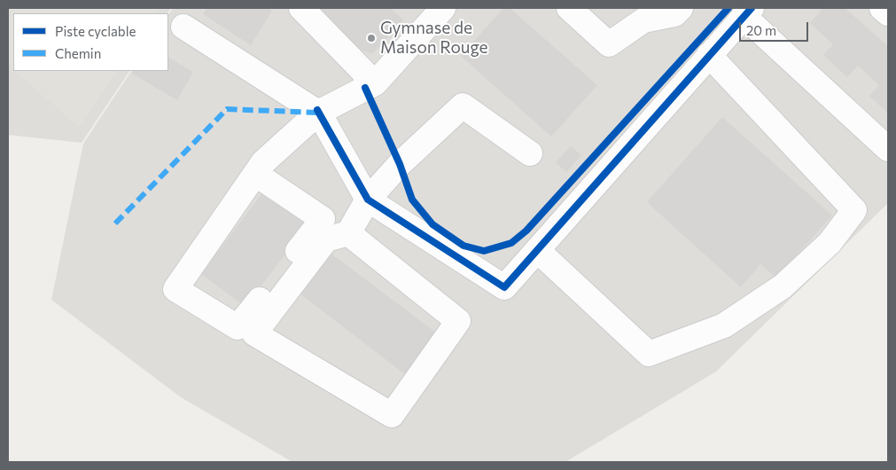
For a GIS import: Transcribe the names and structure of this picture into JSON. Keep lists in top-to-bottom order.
{
  "places": ["Gymnase de Maison Rouge"],
  "legend": ["Piste cyclable", "Chemin"],
  "scale_bar": "20 m"
}
